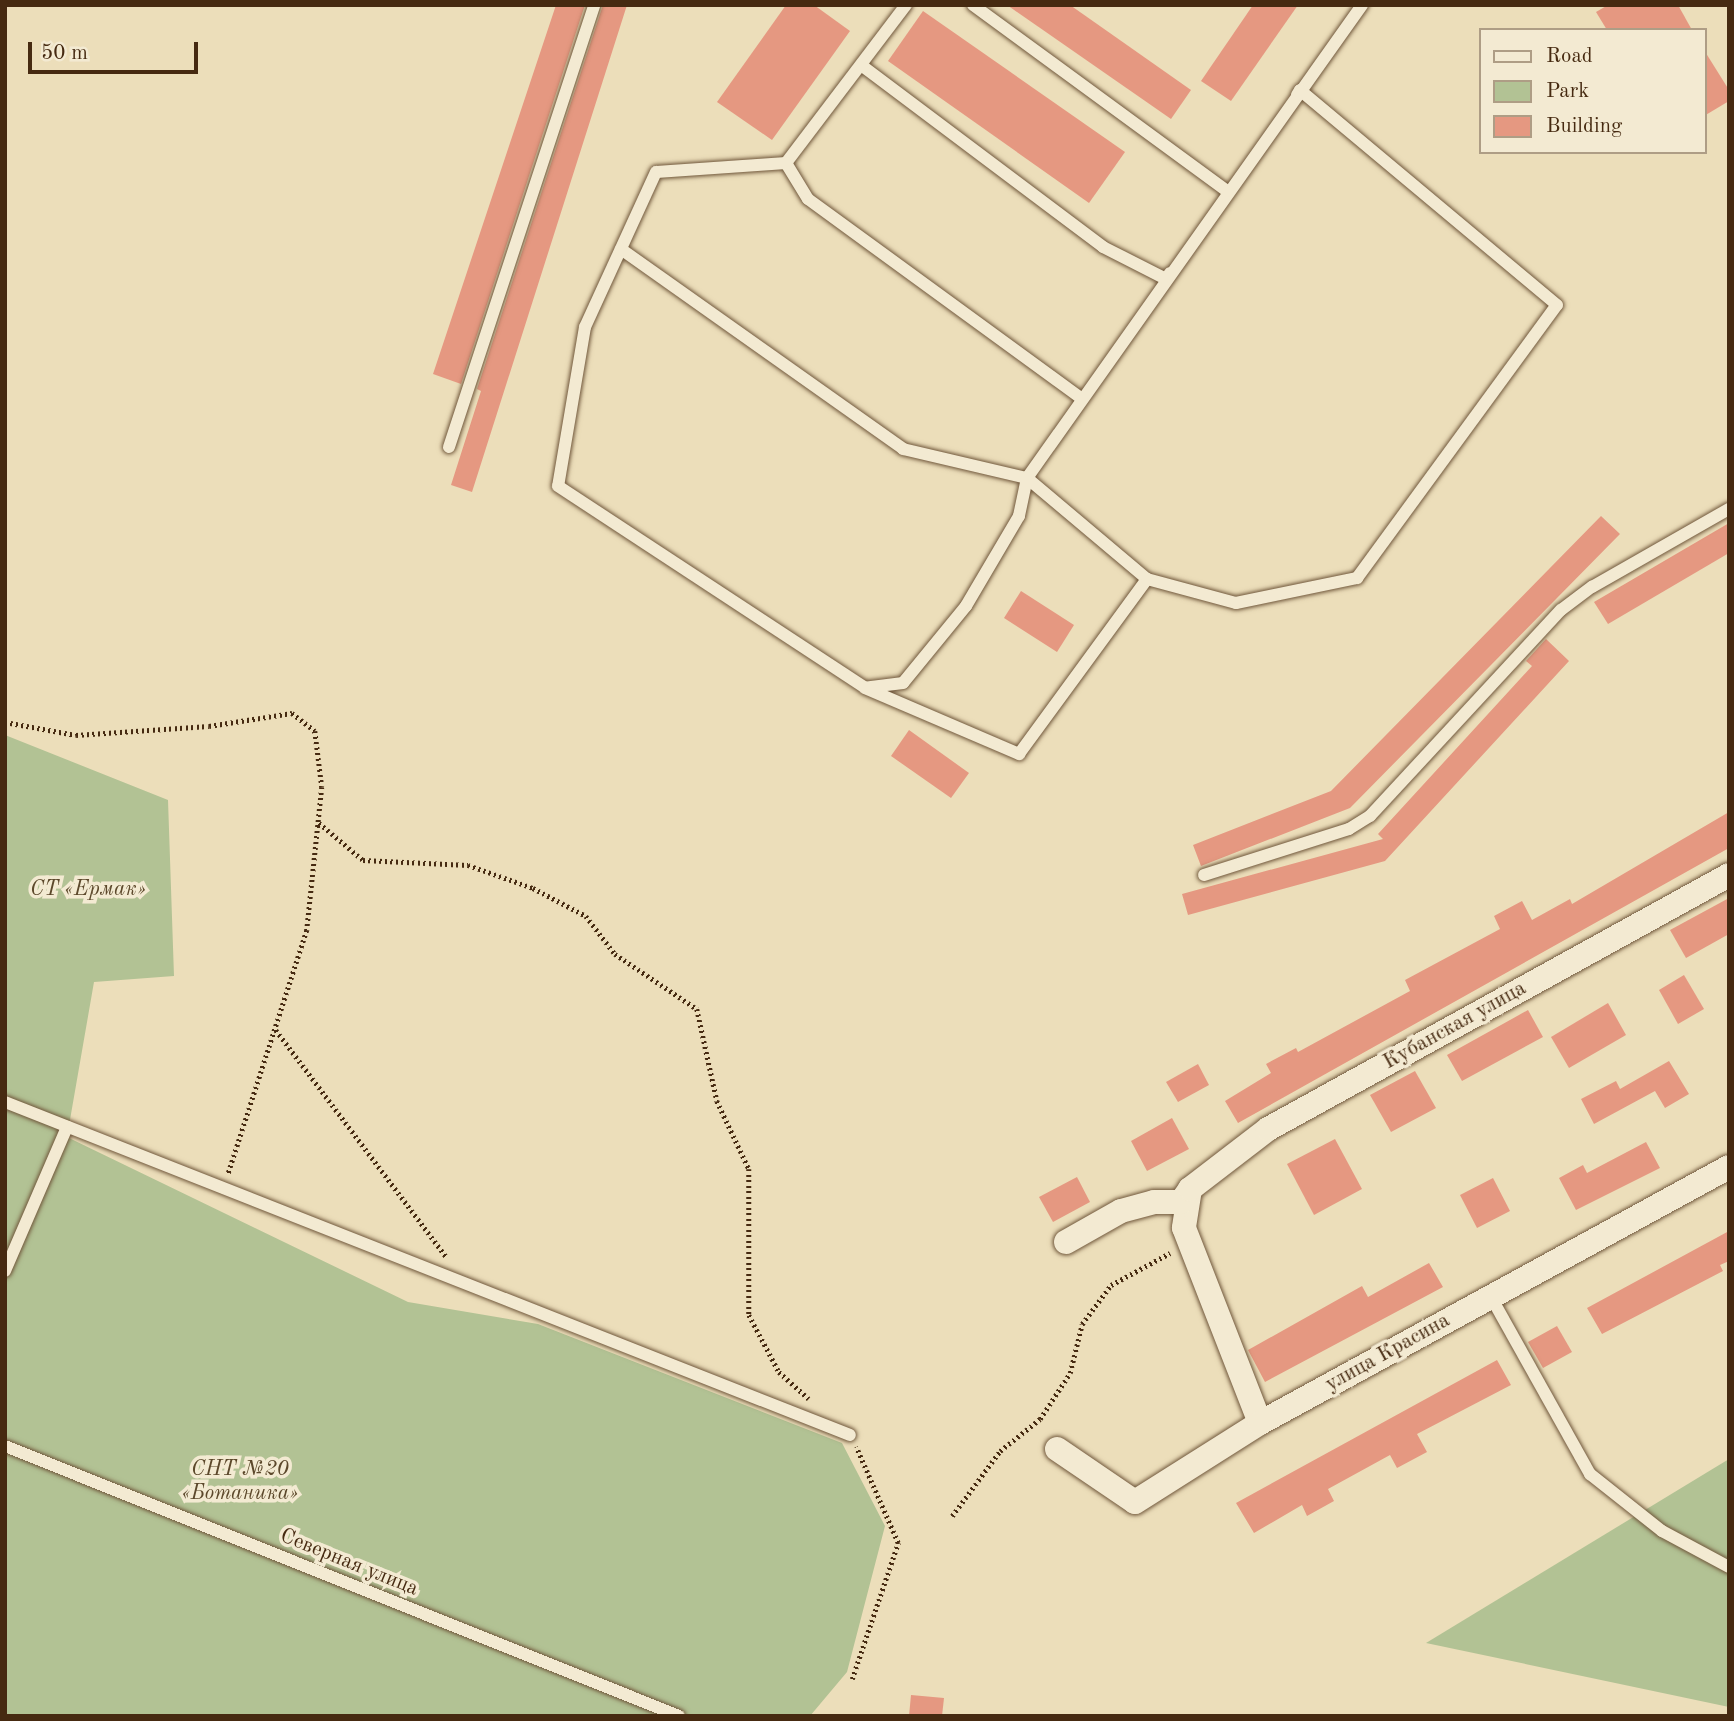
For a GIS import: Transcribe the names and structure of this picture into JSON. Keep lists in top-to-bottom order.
{
  "streets": {
    "street": ["Кубанская улица", "улица Красина"],
    "lane": ["Северная улица"]
  },
  "parks": ["СТ «Ермак»", "СНТ №20 «Ботаника»"],
  "legend": ["Road", "Park", "Building"],
  "scale_bar": "50 m"
}
